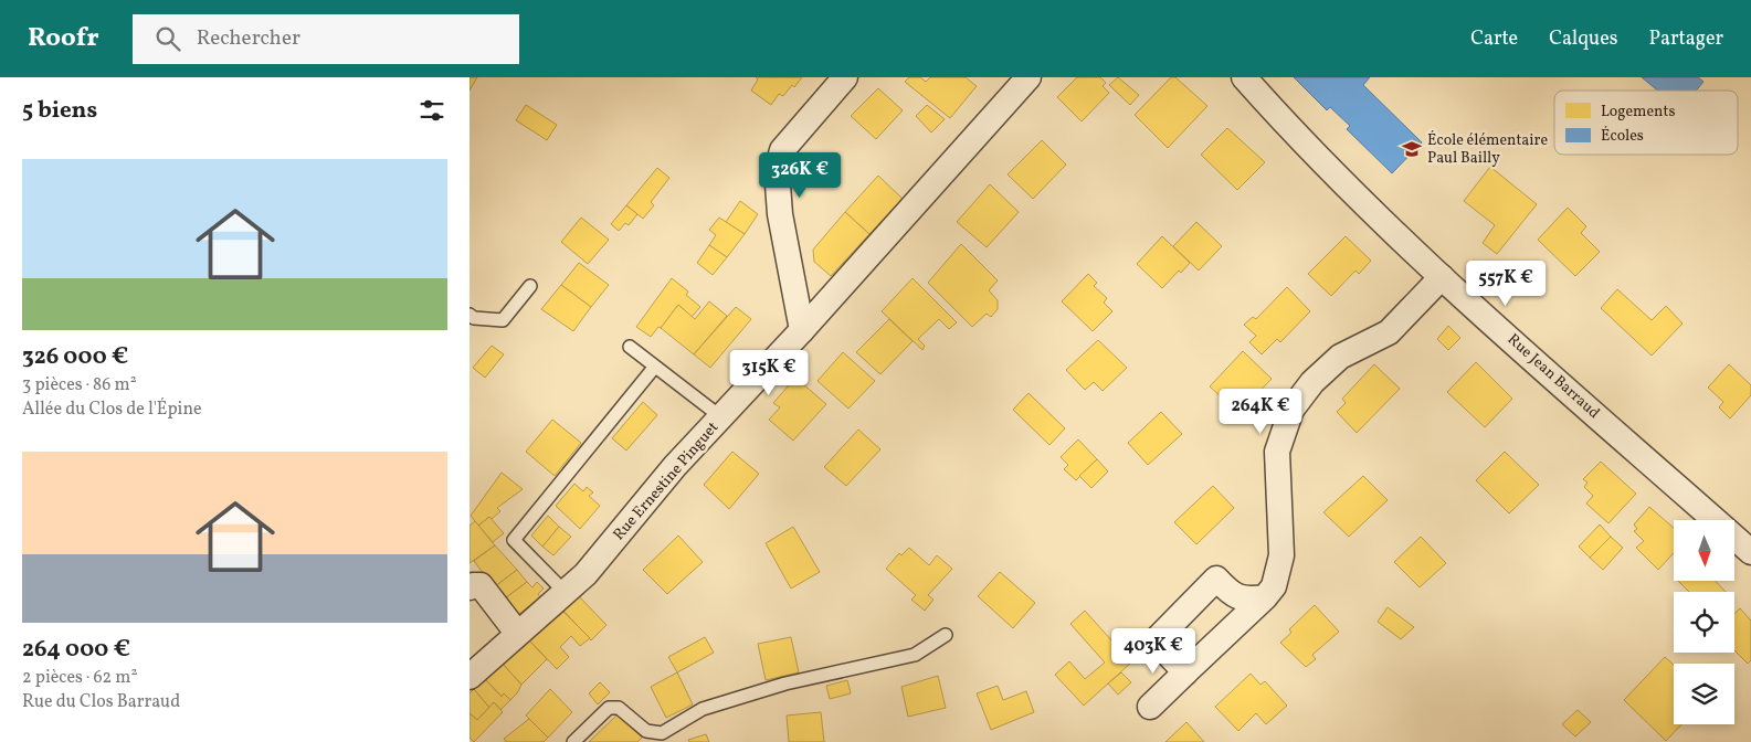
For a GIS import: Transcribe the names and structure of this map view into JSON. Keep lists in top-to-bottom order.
{
  "streets": {
    "street": ["Rue Jean Barraud", "Rue Ernestine Pinguet"]
  },
  "places": {
    "school or university": ["École élémentaire Paul Bailly"]
  },
  "legend": ["Logements", "Écoles"],
  "north": "bottom",
  "page": {
    "header": "Roofr",
    "search": "Rechercher",
    "nav": ["Carte", "Calques", "Partager"],
    "heading": "5 biens",
    "list": [
      {
        "name": "326 000 €",
        "note": "3 pièces · 86 m² · Allée du Clos de l'Épine"
      },
      {
        "name": "264 000 €",
        "note": "2 pièces · 62 m² · Rue du Clos Barraud"
      }
    ],
    "price": [
      "326K €",
      "557K €",
      "315K €",
      "264K €",
      "403K €"
    ]
  }
}
